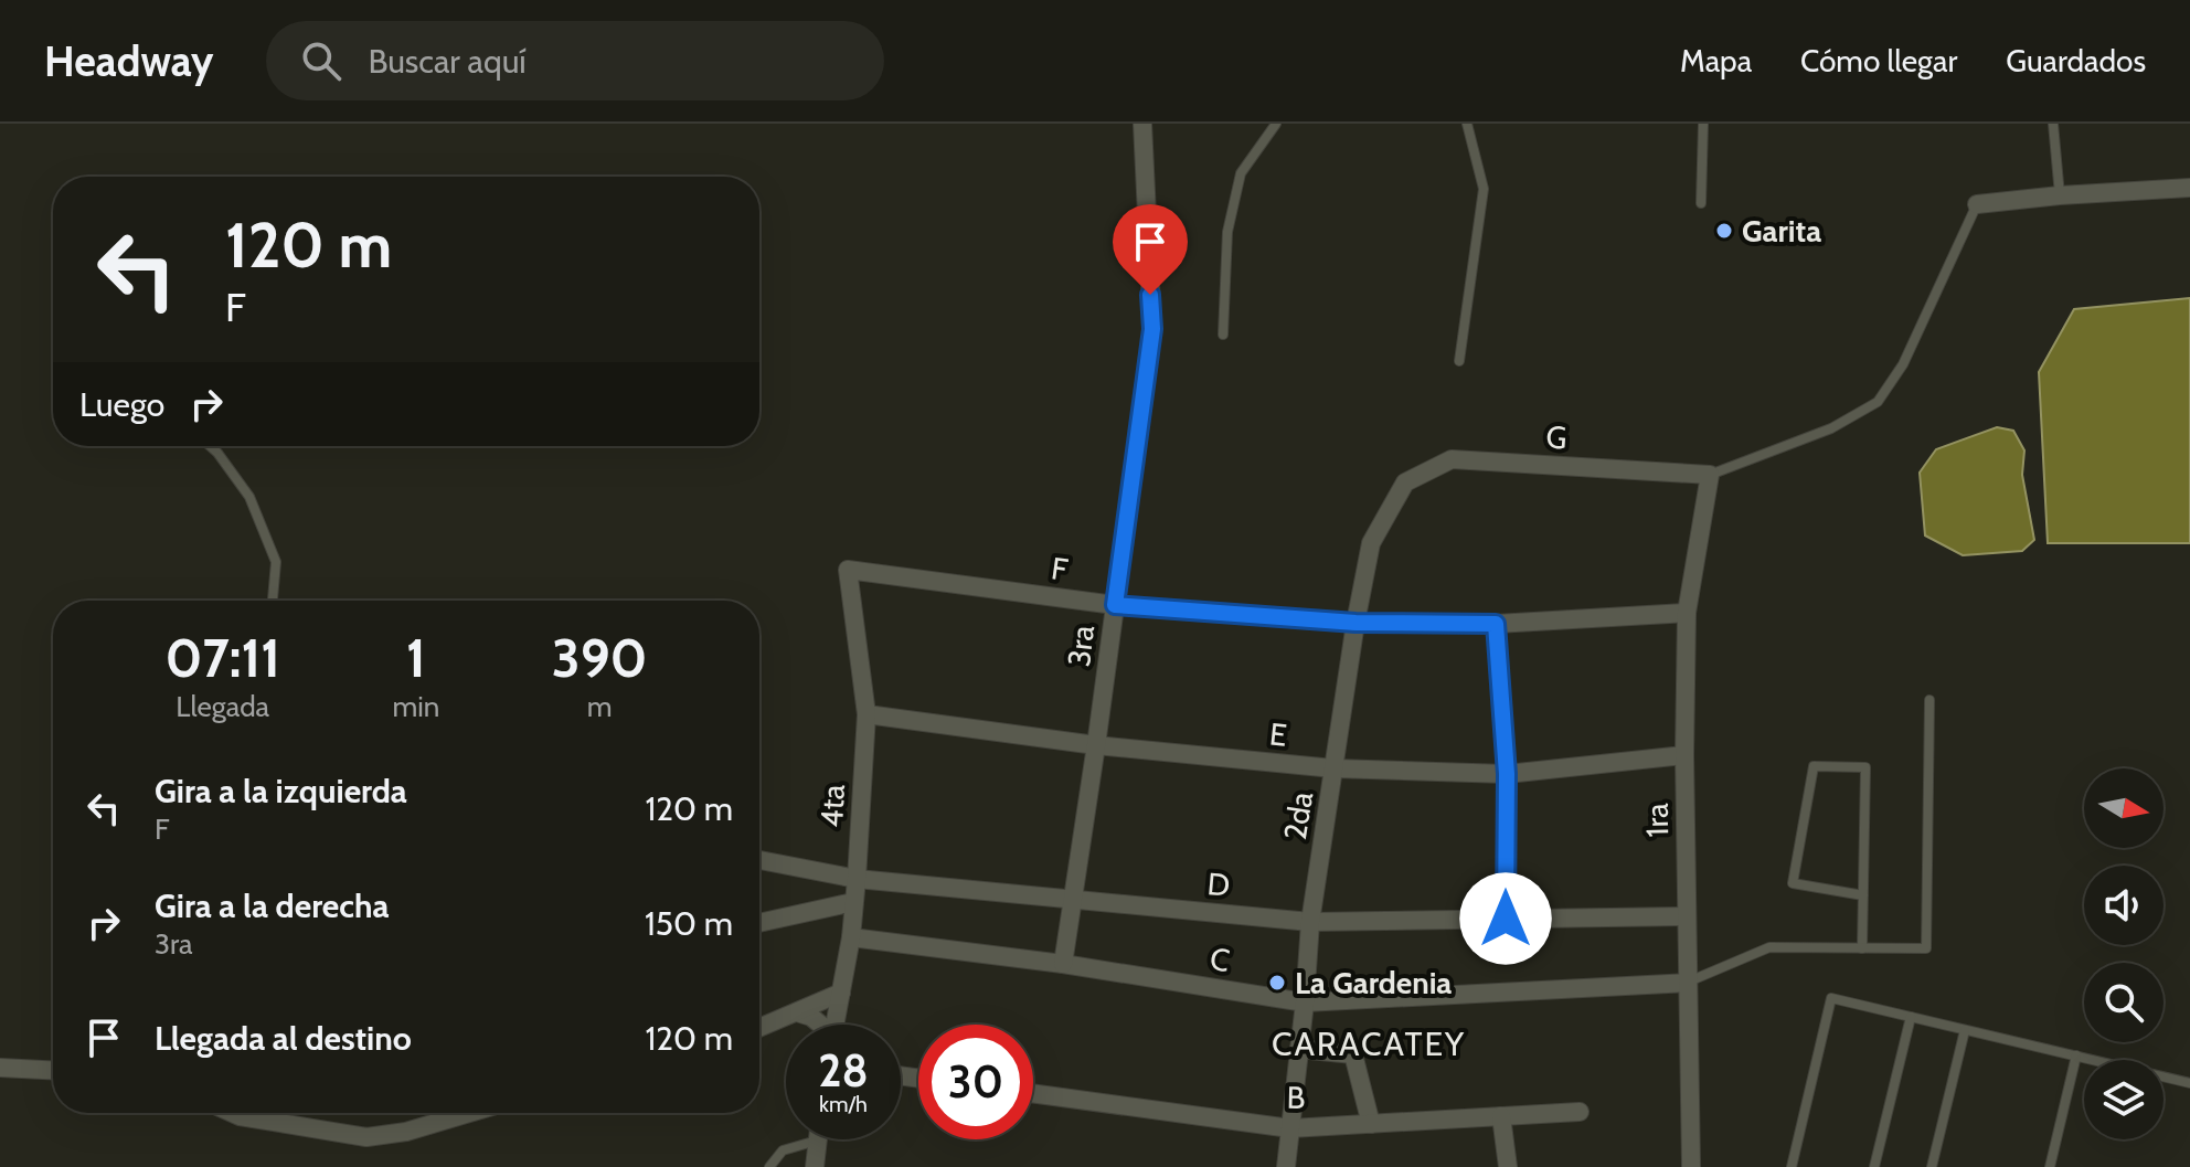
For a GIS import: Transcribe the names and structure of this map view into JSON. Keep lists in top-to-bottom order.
{
  "streets": {
    "street": [
      "G",
      "F",
      "3ra",
      "E",
      "4ta",
      "2da",
      "1ra",
      "D",
      "C",
      "B"
    ]
  },
  "crossings": [
    ["G", "2da"],
    ["G", "1ra"],
    ["F", "3ra"],
    ["F", "4ta"],
    ["F", "2da"],
    ["F", "1ra"],
    ["3ra", "E"],
    ["3ra", "D"],
    ["3ra", "C"],
    ["E", "4ta"],
    ["E", "2da"],
    ["E", "1ra"],
    ["4ta", "D"],
    ["4ta", "C"],
    ["2da", "D"],
    ["2da", "C"],
    ["2da", "B"],
    ["1ra", "D"],
    ["1ra", "C"]
  ],
  "districts": ["CARACATEY"],
  "places": ["Garita", "La Gardenia"],
  "north": "right",
  "page": {
    "header": "Headway",
    "search": "Buscar aquí",
    "nav": ["Mapa", "Cómo llegar", "Guardados"],
    "turn": ["120 m", "F"],
    "then": "Luego",
    "eta": [
      "07:11",
      "Llegada",
      "1",
      "min",
      "390",
      "m"
    ],
    "list": [
      {
        "name": "Gira a la izquierda",
        "note": "F",
        "value": "120 m"
      },
      {
        "name": "Gira a la derecha",
        "note": "3ra",
        "value": "150 m"
      },
      {
        "name": "Llegada al destino",
        "value": "120 m"
      }
    ],
    "speed": "28 km/h",
    "limit": "30"
  }
}
